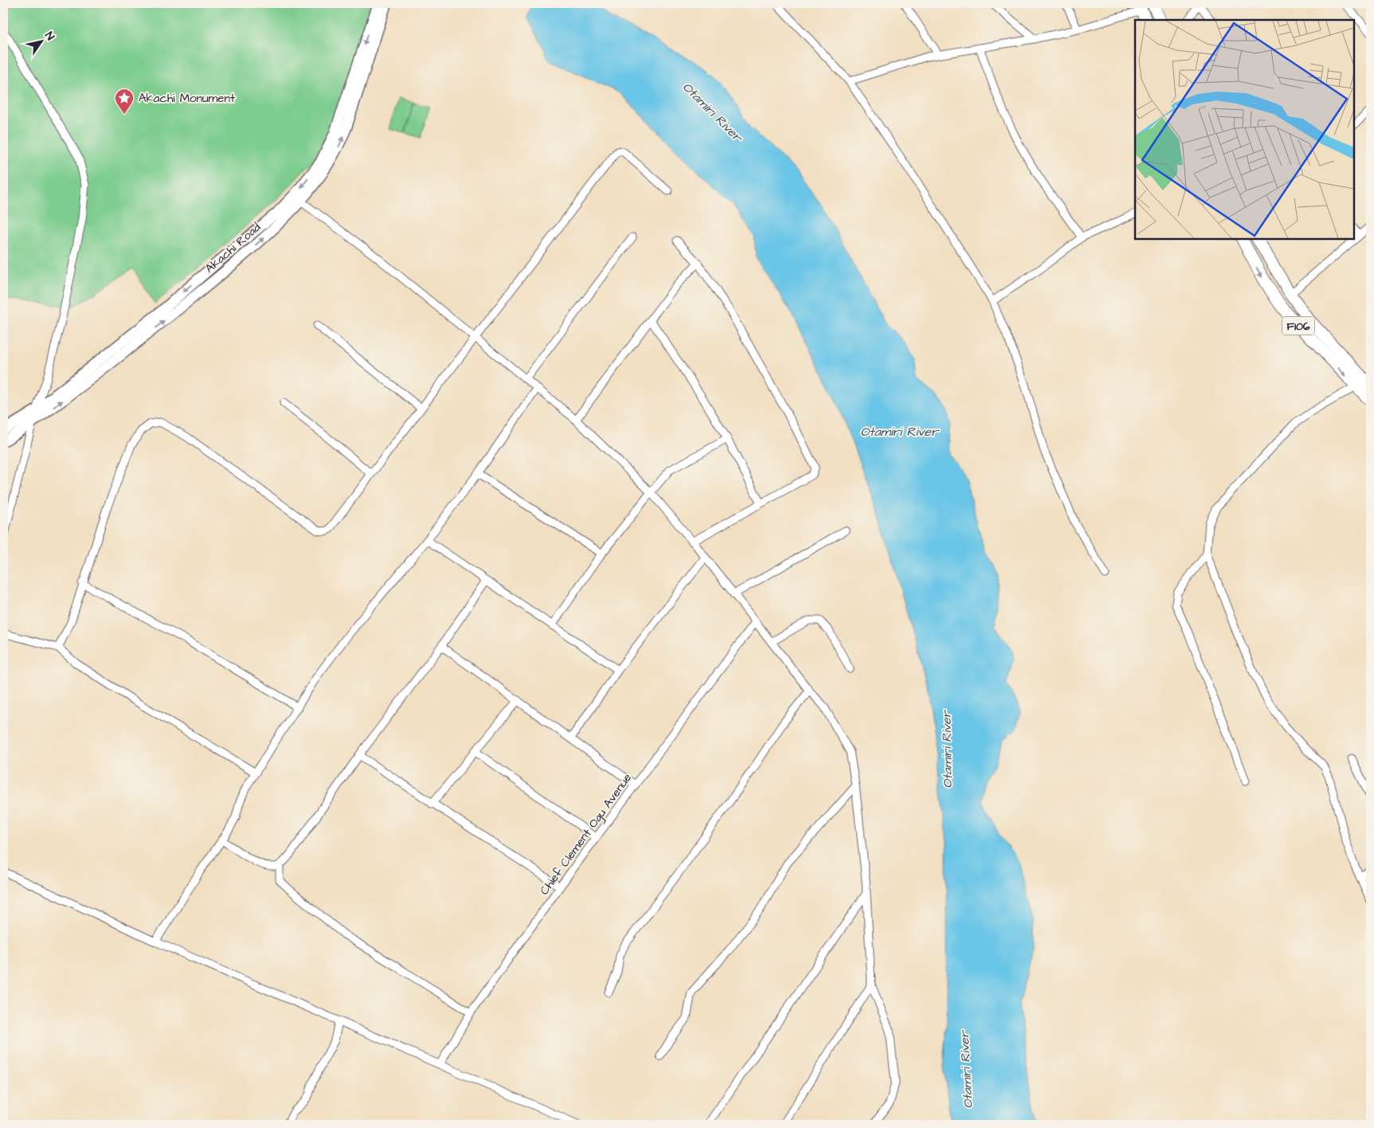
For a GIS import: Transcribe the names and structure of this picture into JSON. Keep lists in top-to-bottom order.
{
  "streets": {
    "main road": ["Akachi Road", "F106"],
    "street": ["Chief Clement Ogu Avenue"]
  },
  "water": ["Otamiri River"],
  "places": {
    "place": ["Akachi Monument"]
  },
  "north": "top right"
}
